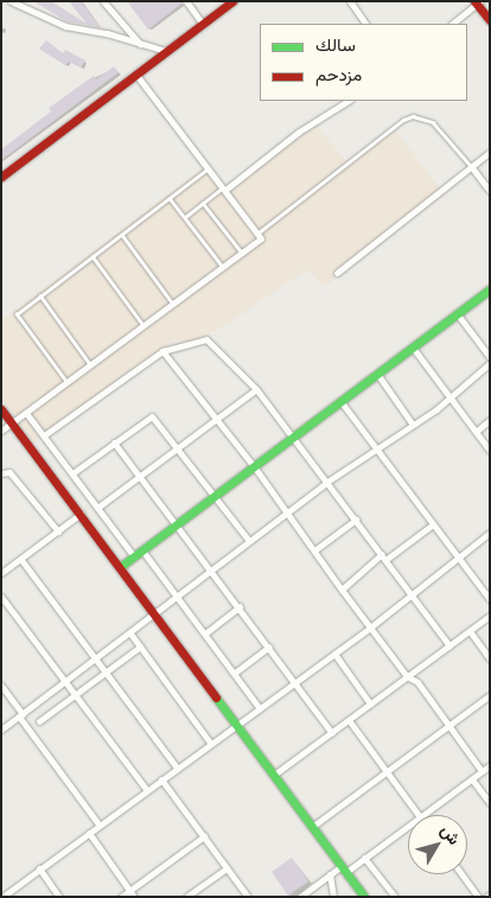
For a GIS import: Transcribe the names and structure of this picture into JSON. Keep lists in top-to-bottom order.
{
  "legend": ["سالك", "مزدحم"],
  "north": "top right"
}
